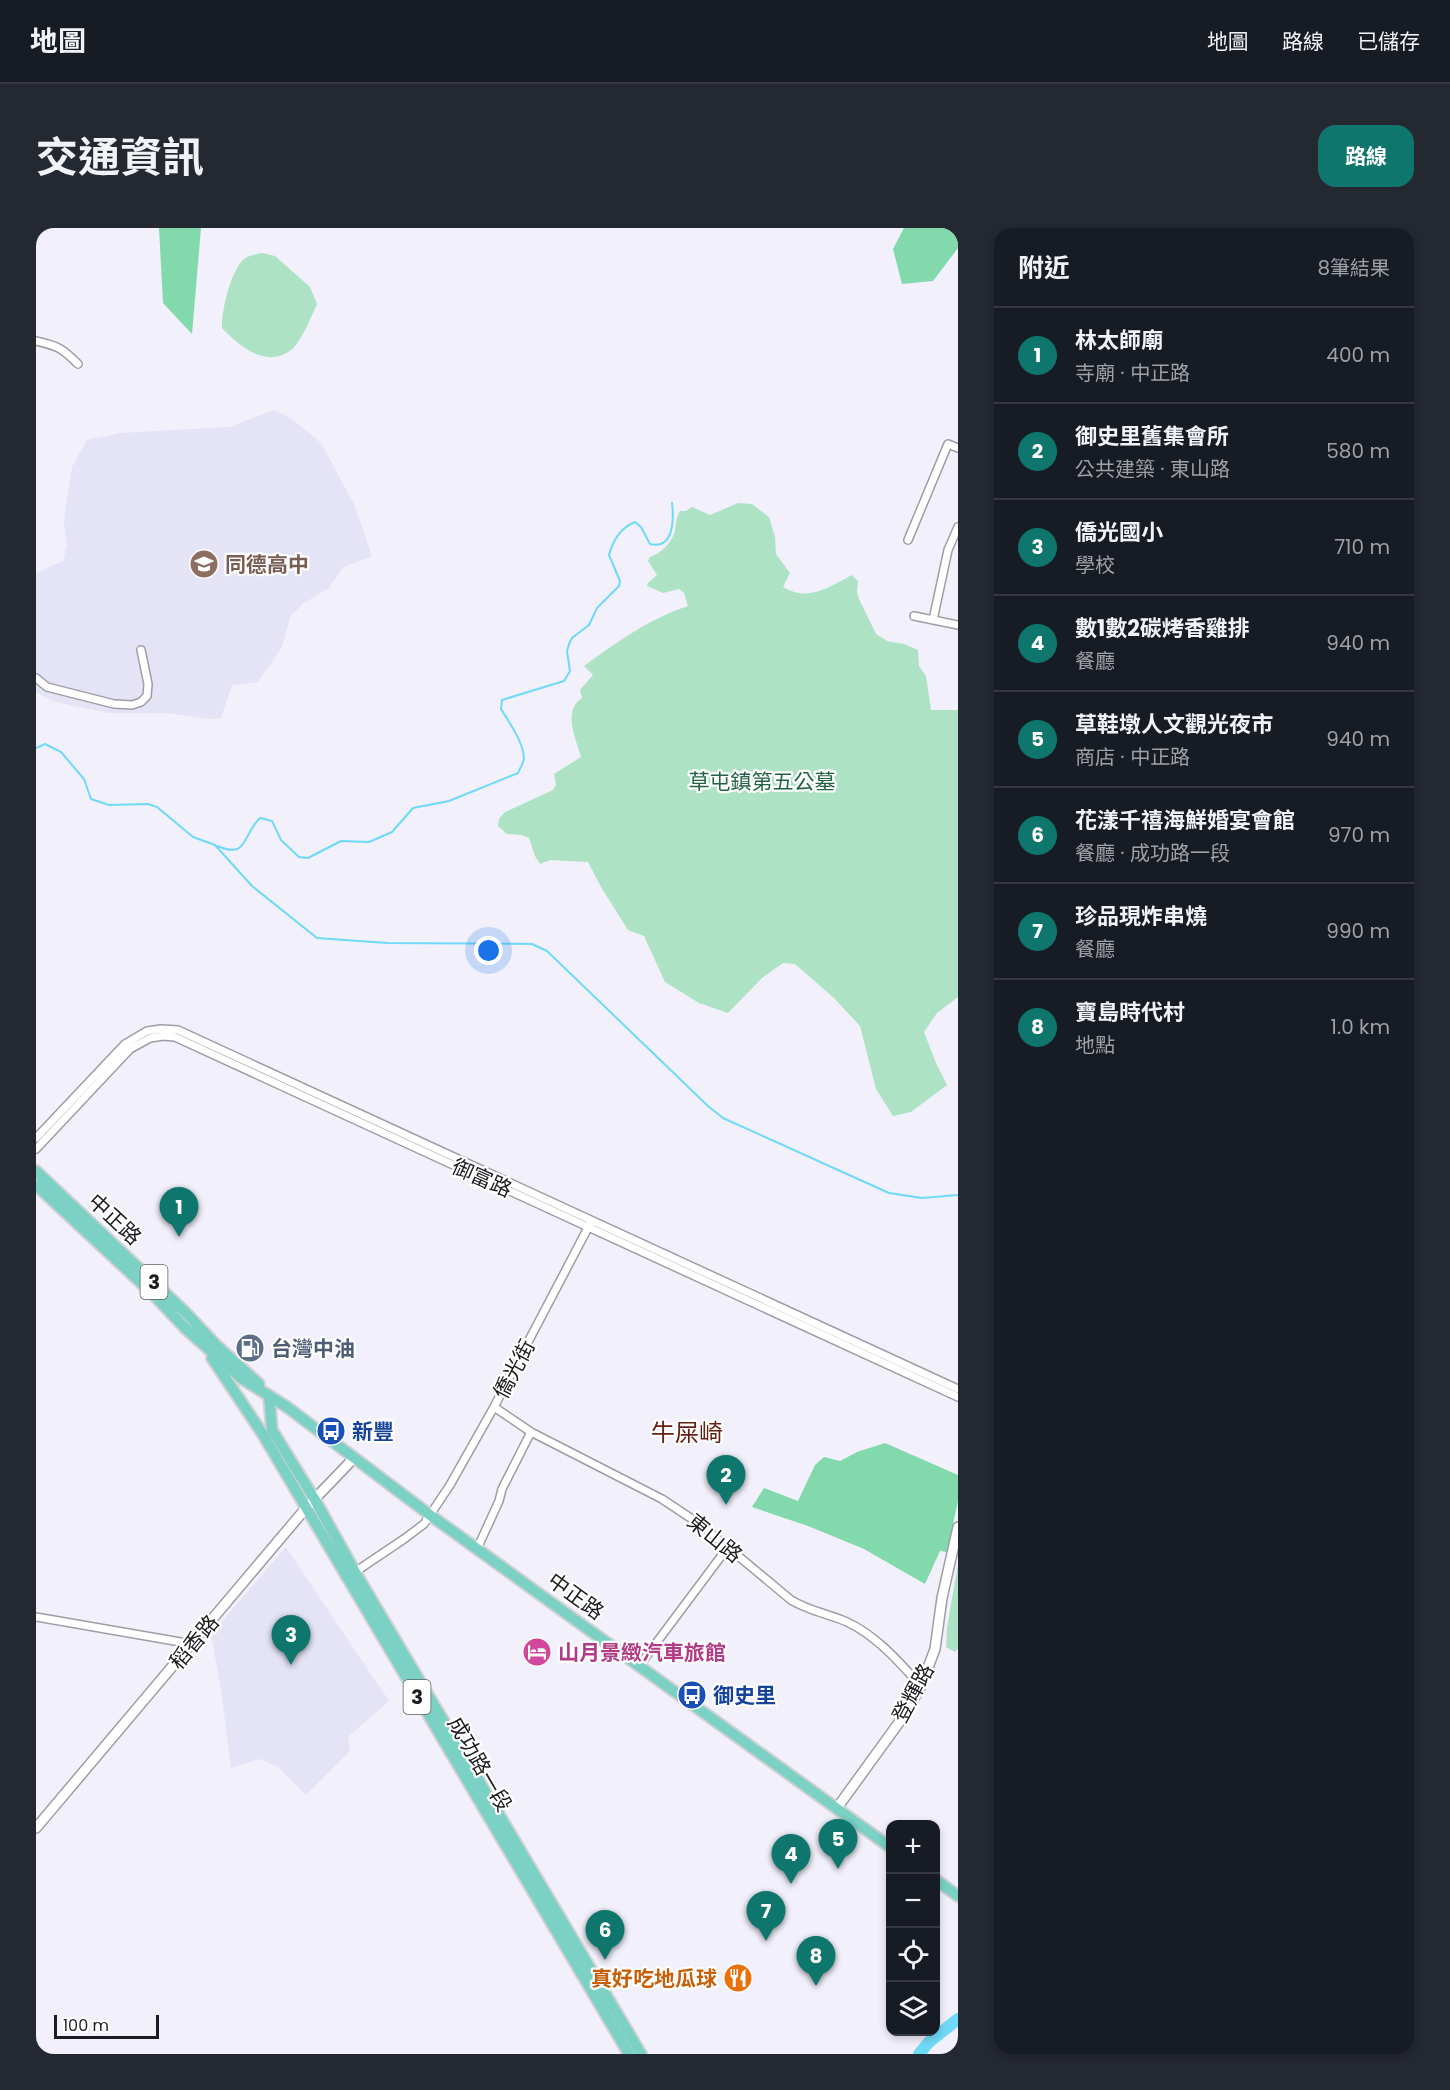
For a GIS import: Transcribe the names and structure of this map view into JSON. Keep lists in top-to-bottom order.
{
  "streets": {
    "main road": ["中正路", "3", "成功路一段"],
    "street": [
      "御富路",
      "僑光街",
      "東山路",
      "稻香路",
      "登輝路"
    ]
  },
  "crossings": [
    ["御富路", "僑光街"],
    ["中正路", "僑光街"],
    ["中正路", "稻香路"],
    ["中正路", "登輝路"],
    ["中正路", "成功路一段"],
    ["僑光街", "東山路"],
    ["僑光街", "成功路一段"],
    ["東山路", "登輝路"],
    ["稻香路", "成功路一段"]
  ],
  "districts": ["牛屎崎"],
  "parks": ["草屯鎮第五公墓"],
  "places": {
    "school or university": ["同德高中"],
    "fuel station": ["台灣中油"],
    "bus stop": ["新豐", "御史里"],
    "hotel": ["山月景緻汽車旅館"],
    "restaurant": ["真好吃地瓜球"]
  },
  "scale_bar": "100 m",
  "page": {
    "header": "地圖",
    "nav": ["地圖", "路線", "已儲存"],
    "title": "交通資訊",
    "buttons": "路線",
    "heading": ["附近", "8筆結果"],
    "list": [
      {
        "mark": "1",
        "name": "林太師廟",
        "note": "寺廟 · 中正路",
        "value": "400 m"
      },
      {
        "mark": "2",
        "name": "御史里舊集會所",
        "note": "公共建築 · 東山路",
        "value": "580 m"
      },
      {
        "mark": "3",
        "name": "僑光國小",
        "note": "學校",
        "value": "710 m"
      },
      {
        "mark": "4",
        "name": "數1數2碳烤香雞排",
        "note": "餐廳",
        "value": "940 m"
      },
      {
        "mark": "5",
        "name": "草鞋墩人文觀光夜市",
        "note": "商店 · 中正路",
        "value": "940 m"
      },
      {
        "mark": "6",
        "name": "花漾千禧海鮮婚宴會館",
        "note": "餐廳 · 成功路一段",
        "value": "970 m"
      },
      {
        "mark": "7",
        "name": "珍品現炸串燒",
        "note": "餐廳",
        "value": "990 m"
      },
      {
        "mark": "8",
        "name": "寶島時代村",
        "note": "地點",
        "value": "1.0 km"
      }
    ],
    "pins": [
      "1",
      "2",
      "3",
      "5",
      "4",
      "7",
      "6",
      "8"
    ],
    "map_buttons": ["+", "−"],
    "scale": "100 m"
  }
}
